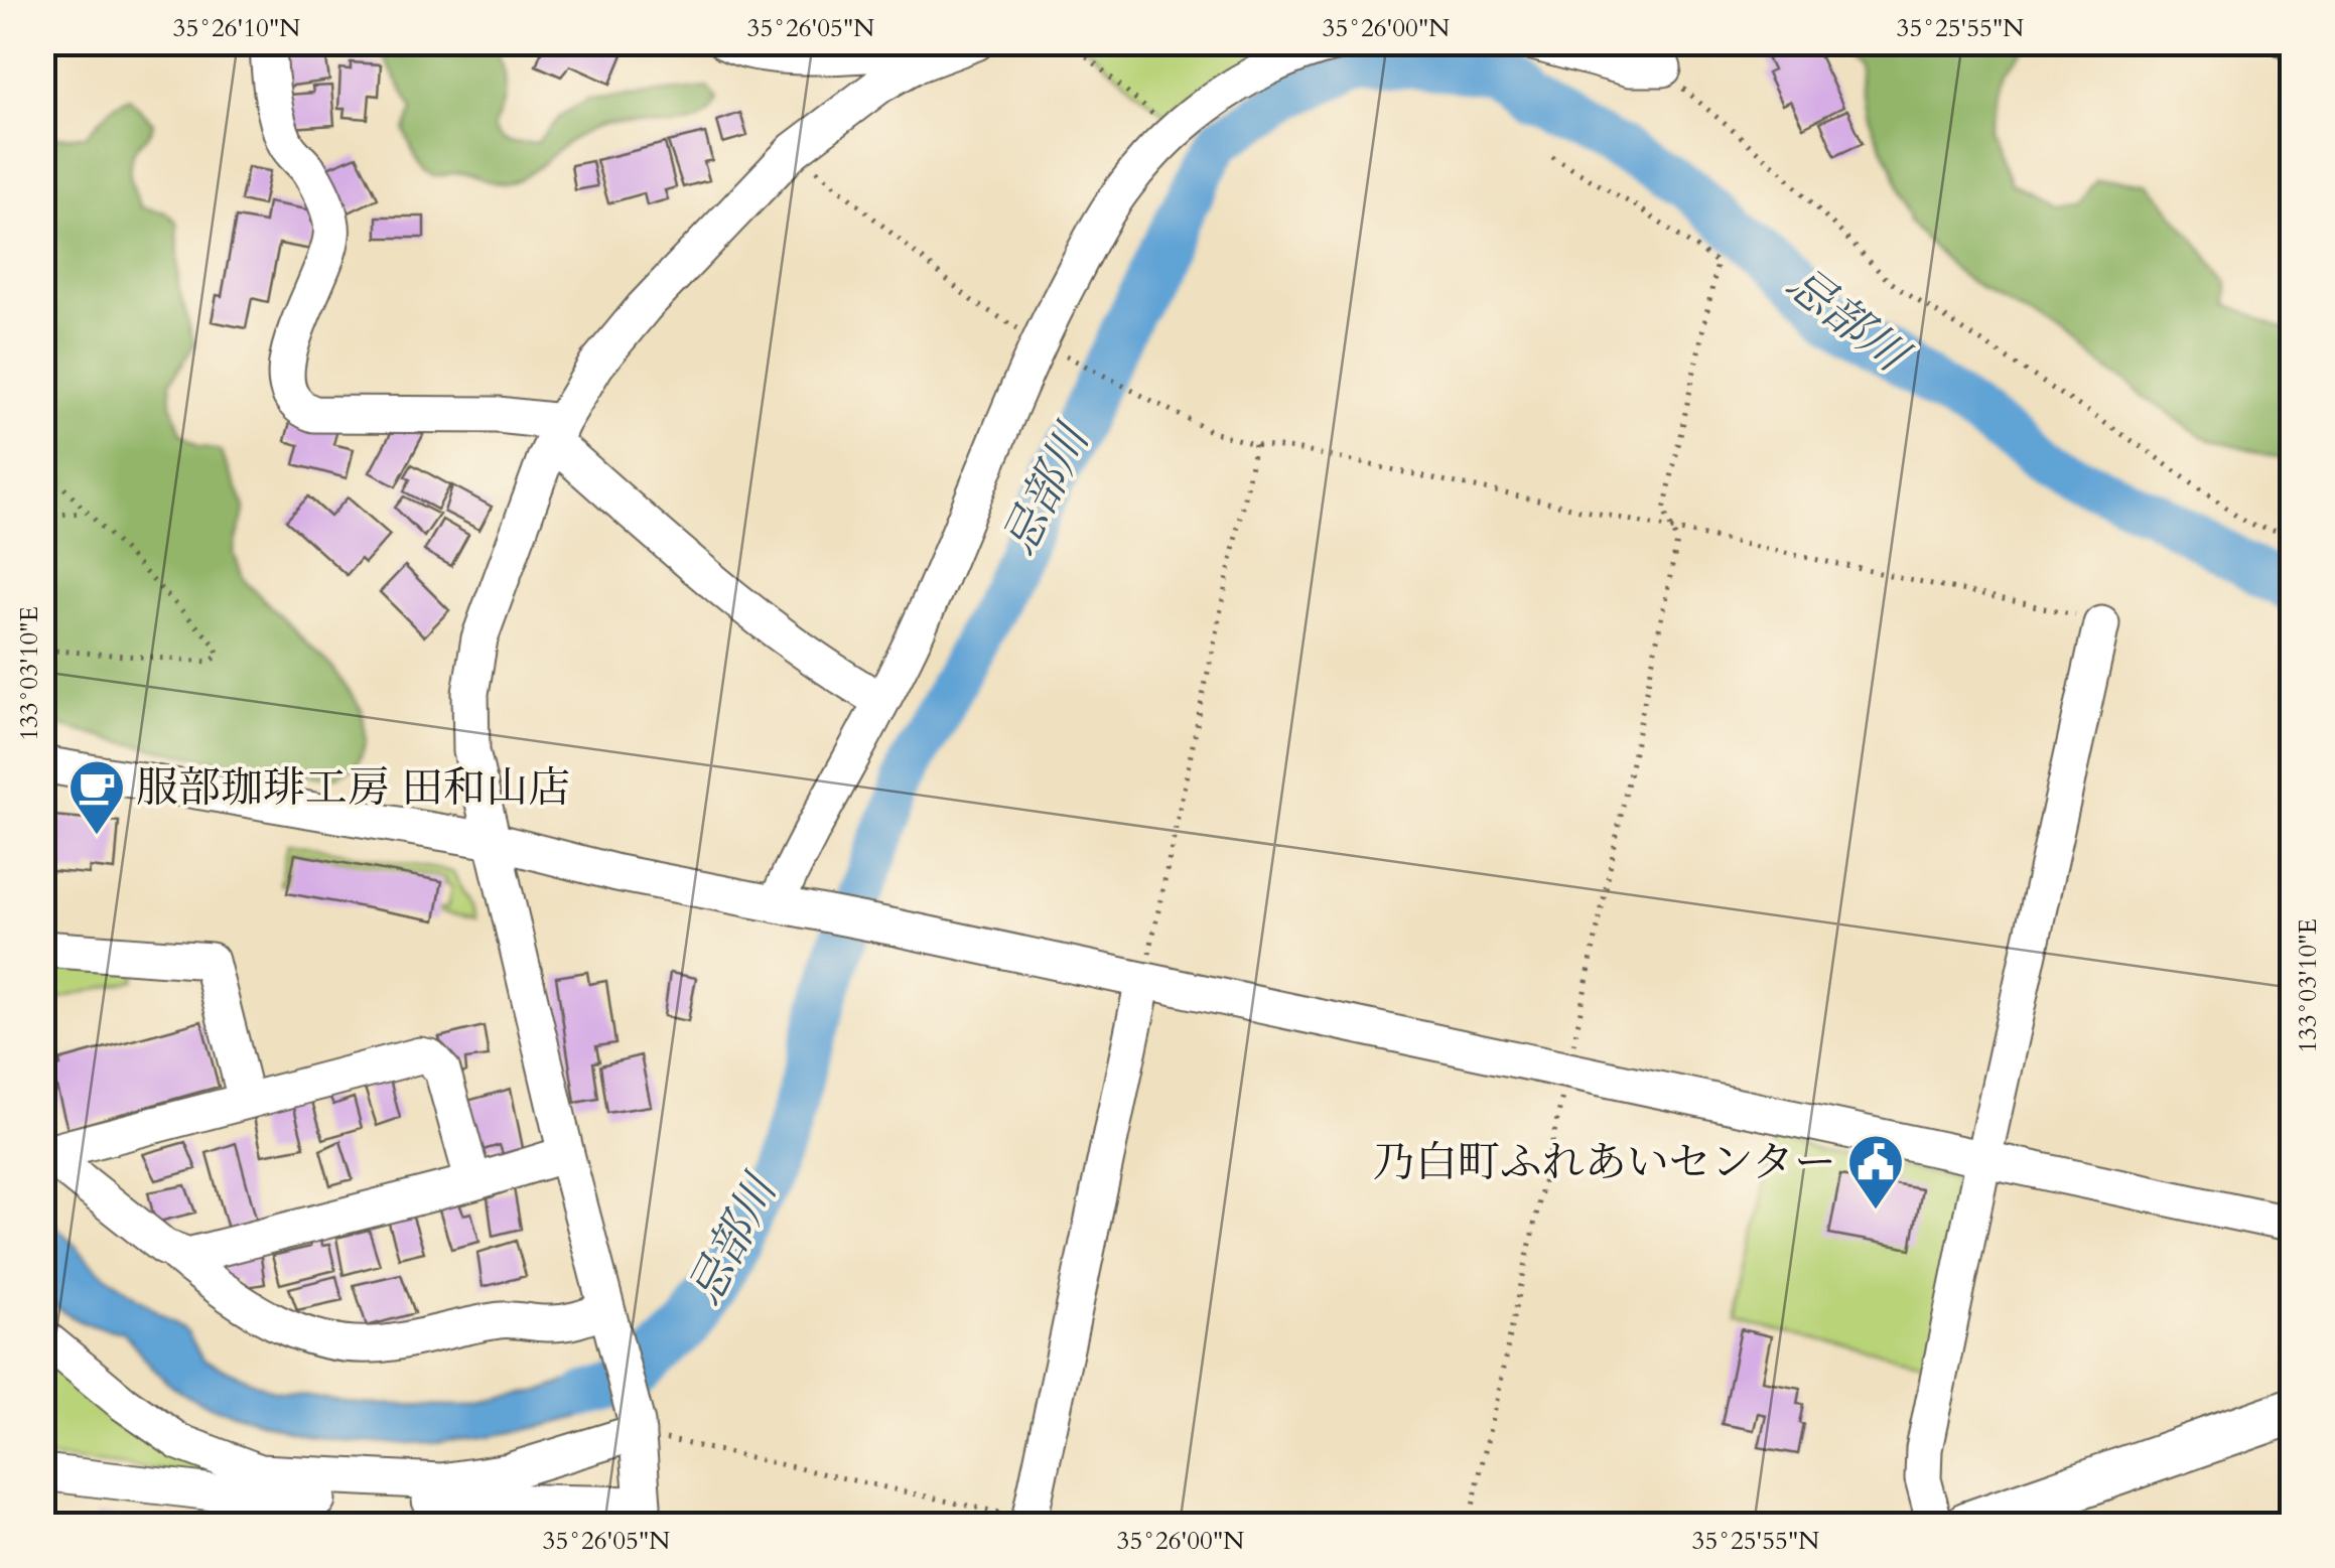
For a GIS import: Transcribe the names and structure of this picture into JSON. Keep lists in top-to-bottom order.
{
  "water": ["忌部川"],
  "places": {
    "cafe": ["服部珈琲工房 田和山店"],
    "public building": ["乃白町ふれあいセンター"]
  },
  "coordinates": [
    "35°26'10\"N",
    "35°26'05\"N",
    "35°26'00\"N",
    "35°25'55\"N",
    "133°03'10\"E"
  ]
}
